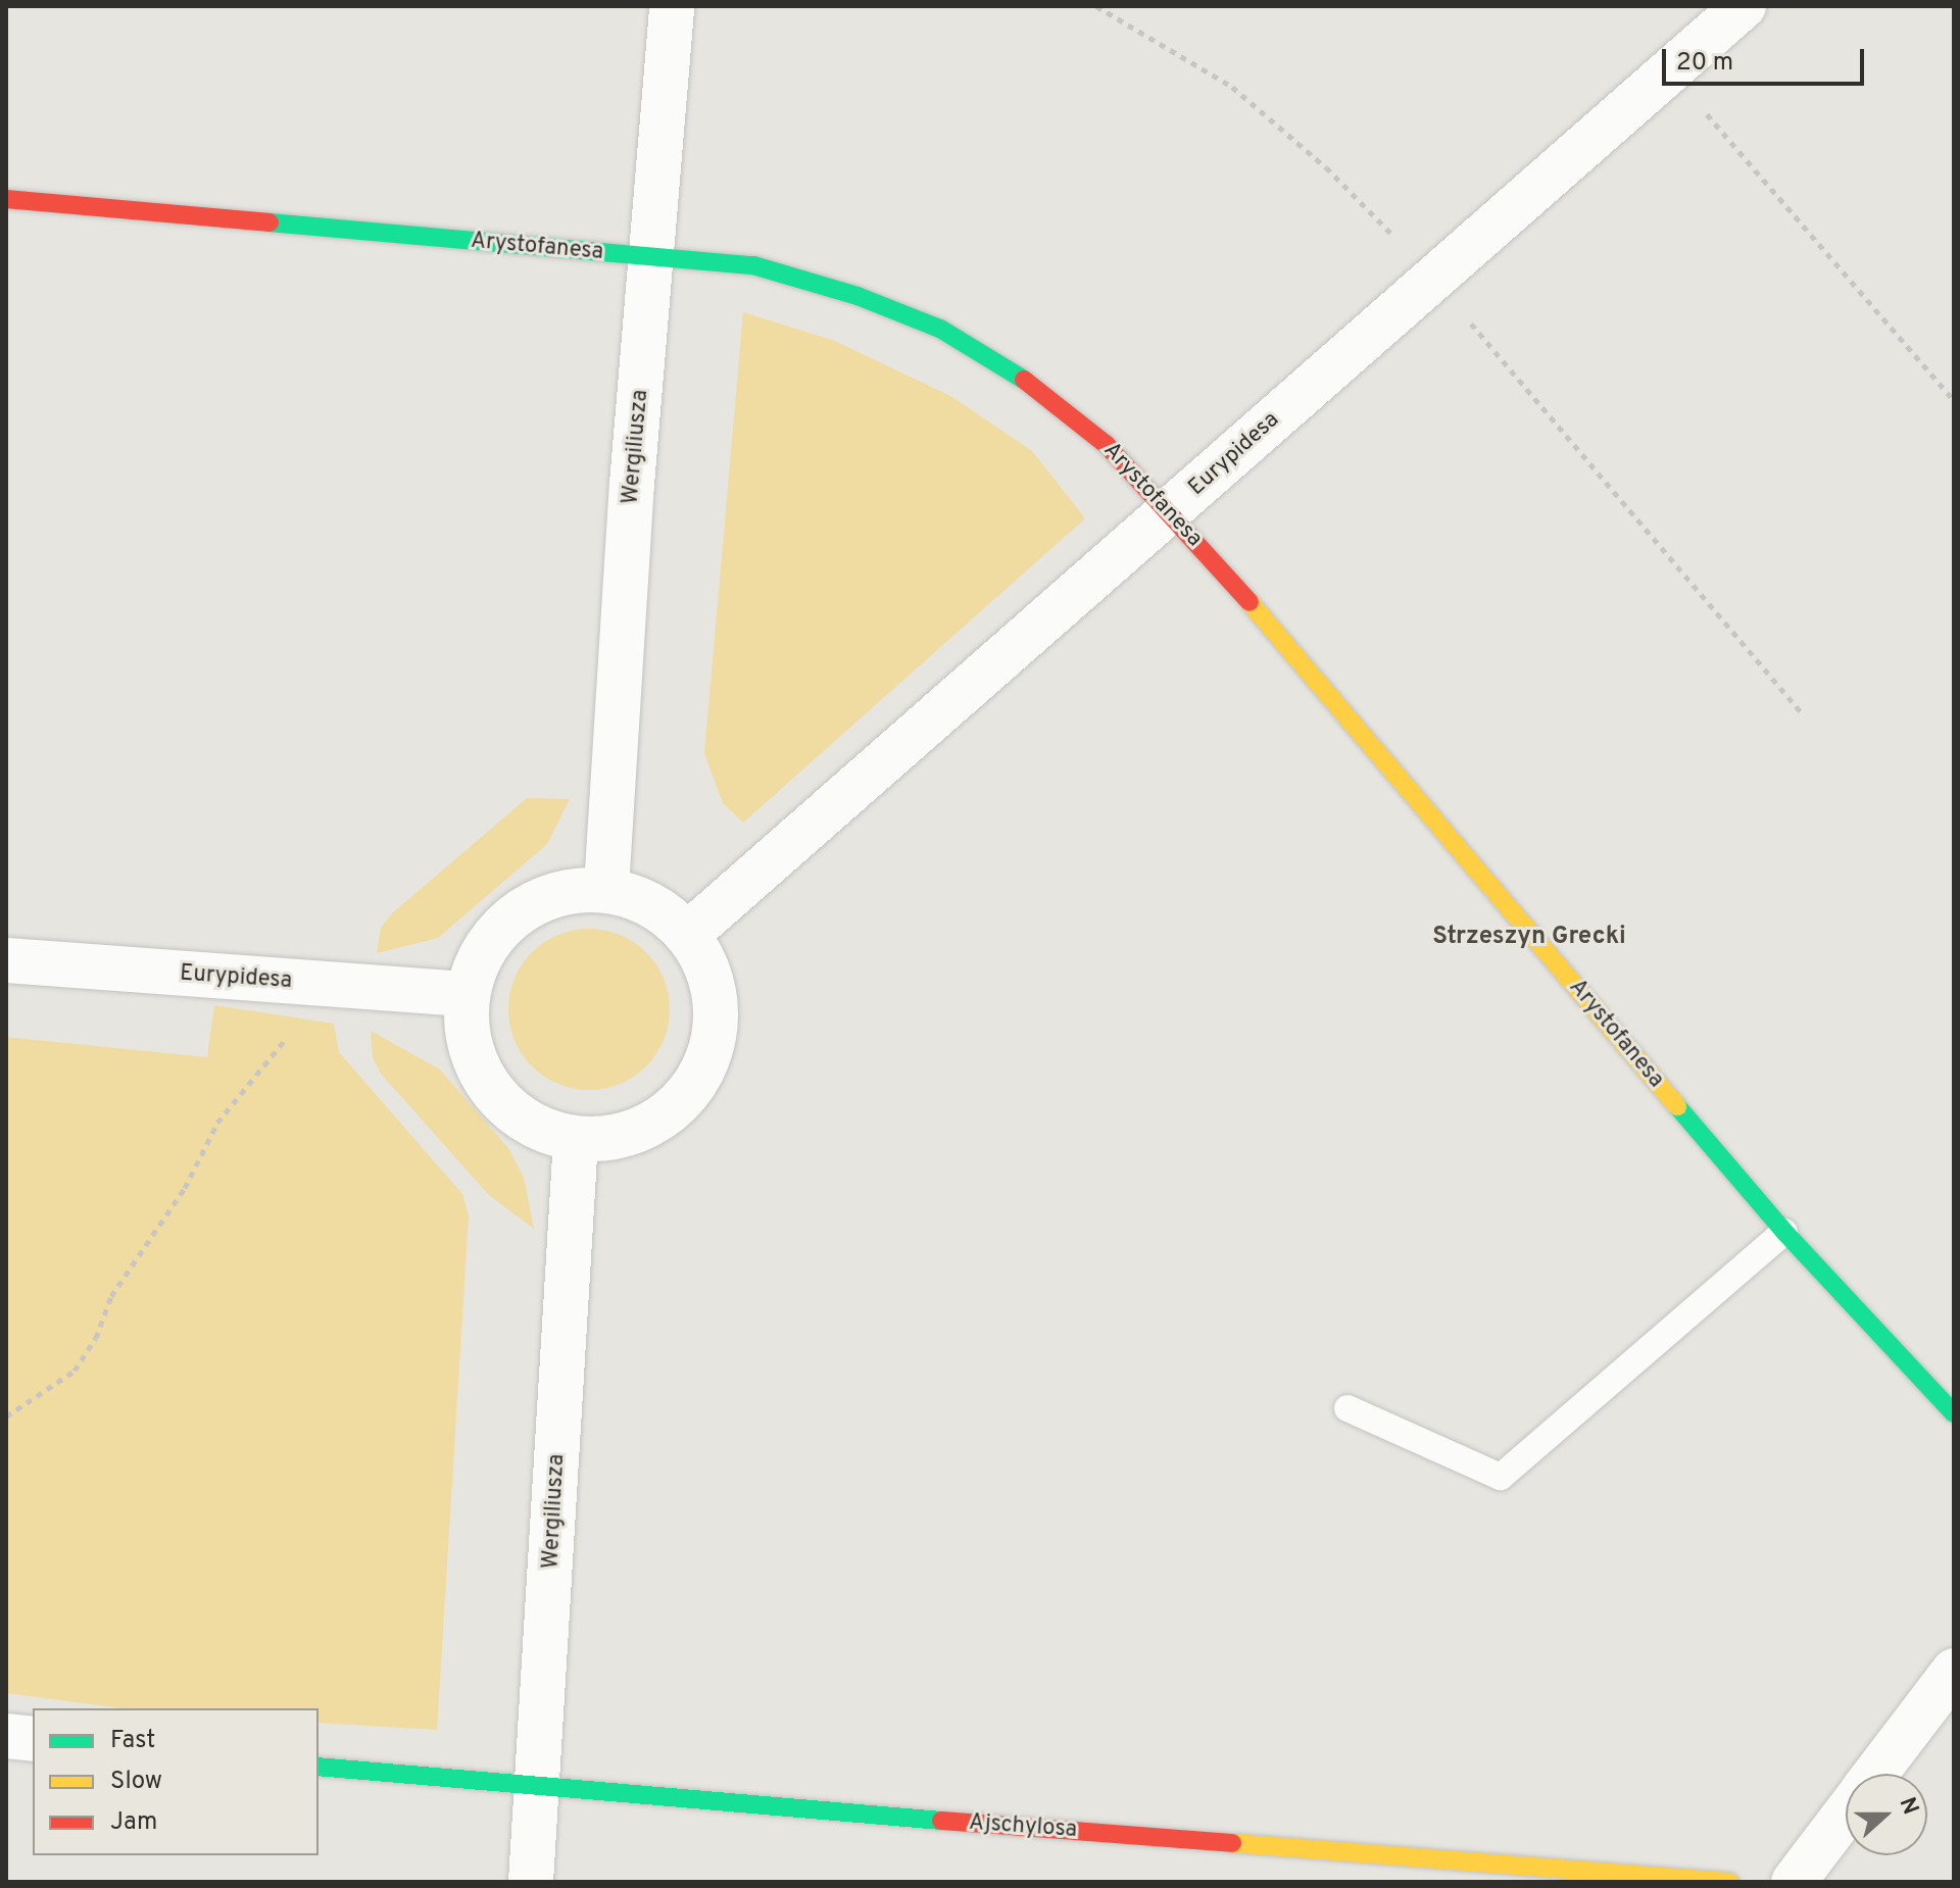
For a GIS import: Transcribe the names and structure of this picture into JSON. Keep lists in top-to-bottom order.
{
  "streets": {
    "street": [
      "Arystofanesa",
      "Wergiliusza",
      "Eurypidesa",
      "Ajschylosa"
    ]
  },
  "crossings": [
    ["Arystofanesa", "Wergiliusza"],
    ["Arystofanesa", "Eurypidesa"],
    ["Wergiliusza", "Eurypidesa"],
    ["Wergiliusza", "Ajschylosa"]
  ],
  "districts": ["Strzeszyn Grecki"],
  "legend": ["Fast", "Slow", "Jam"],
  "scale_bar": "20 m",
  "north": "right"
}
